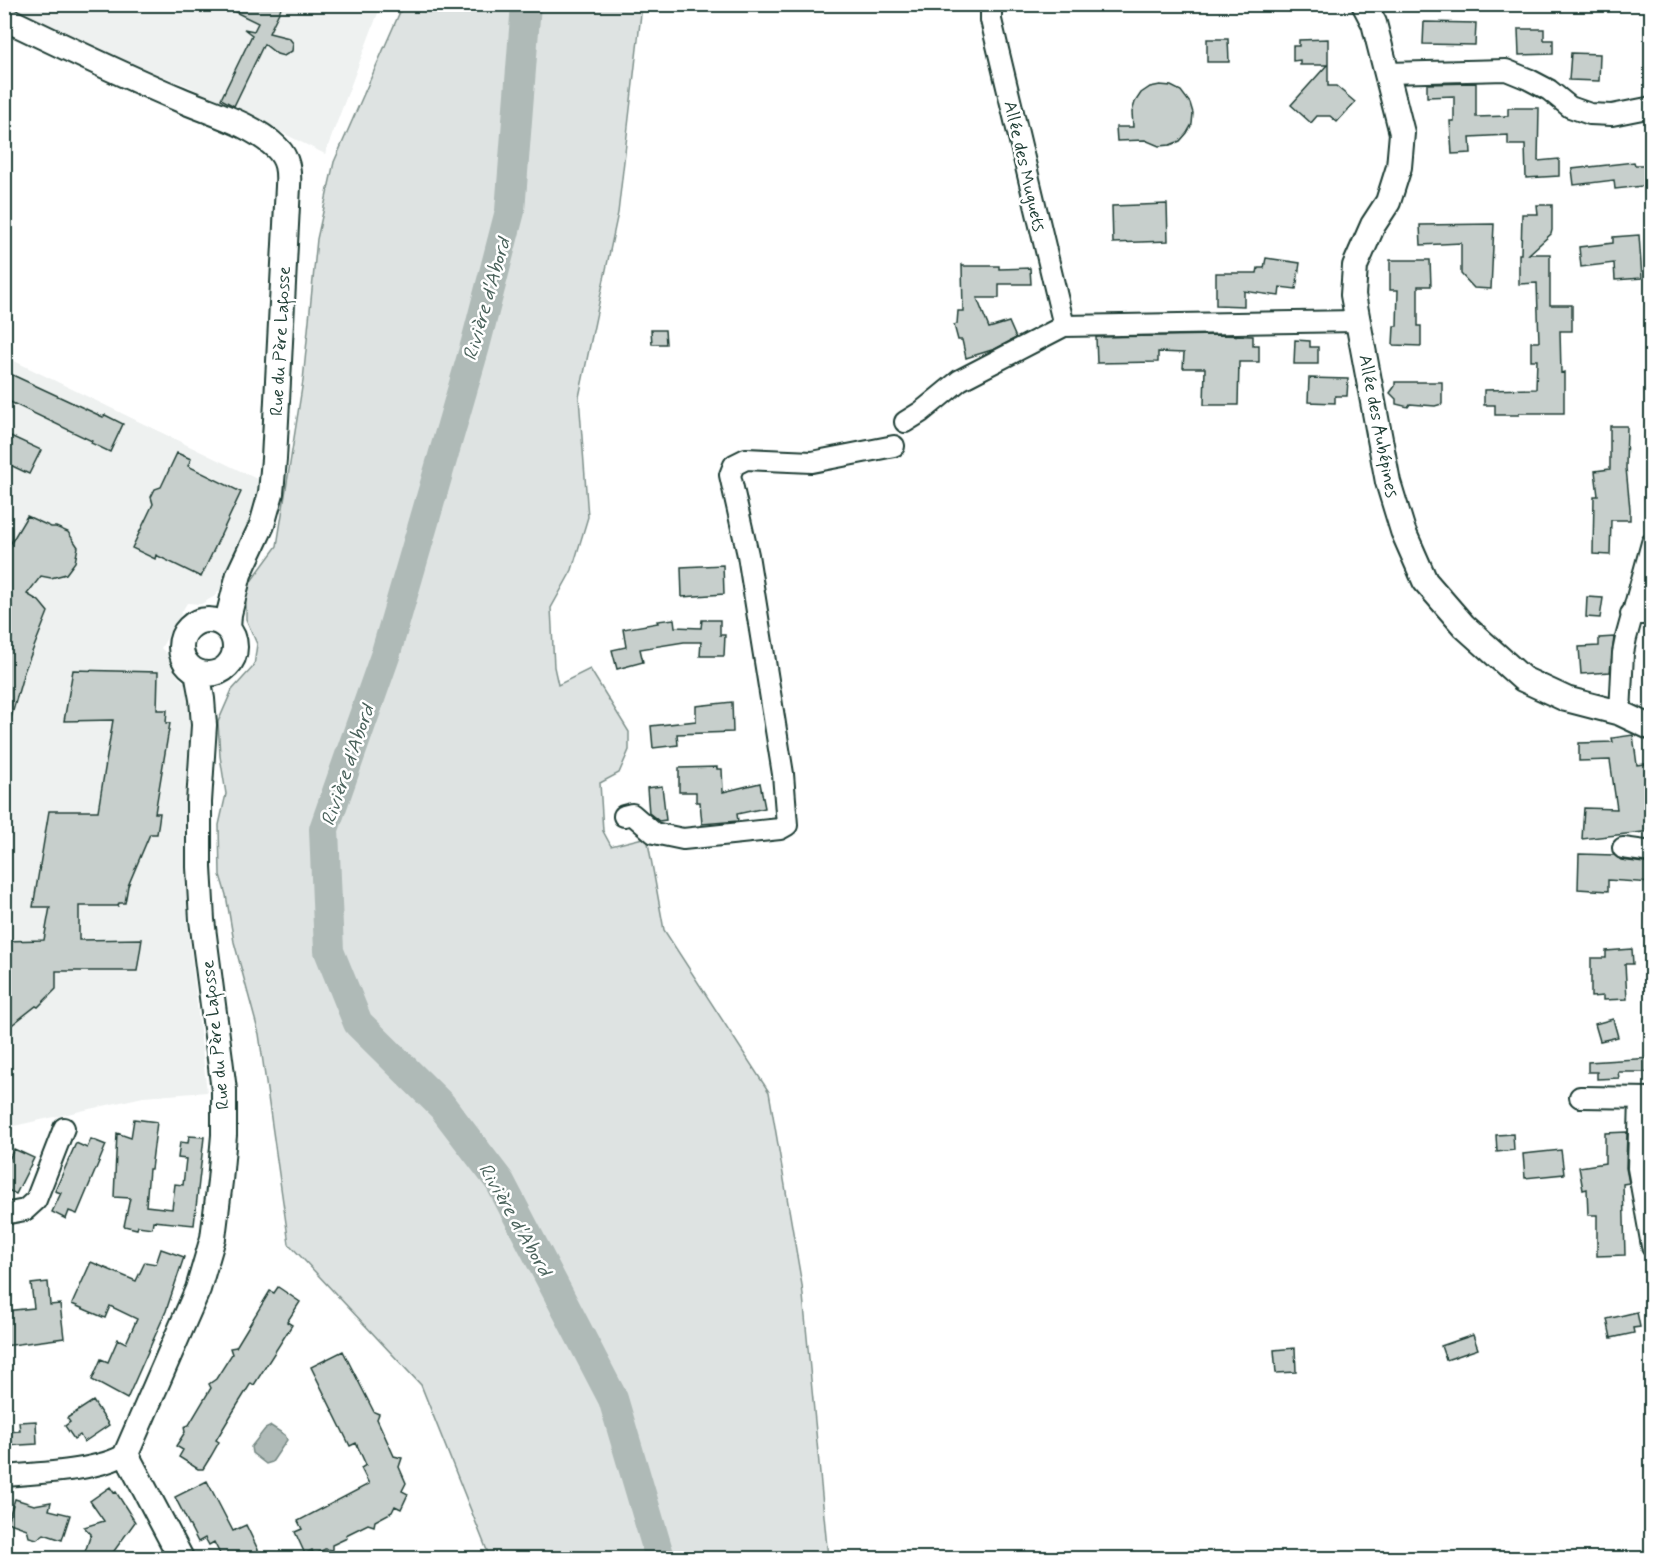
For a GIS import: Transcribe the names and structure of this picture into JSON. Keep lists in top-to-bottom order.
{
  "streets": {
    "street": ["Allée des Muguets", "Rue du Père Lafosse", "Allée des Aubépines"]
  },
  "water": ["Rivière d'Abord"]
}
